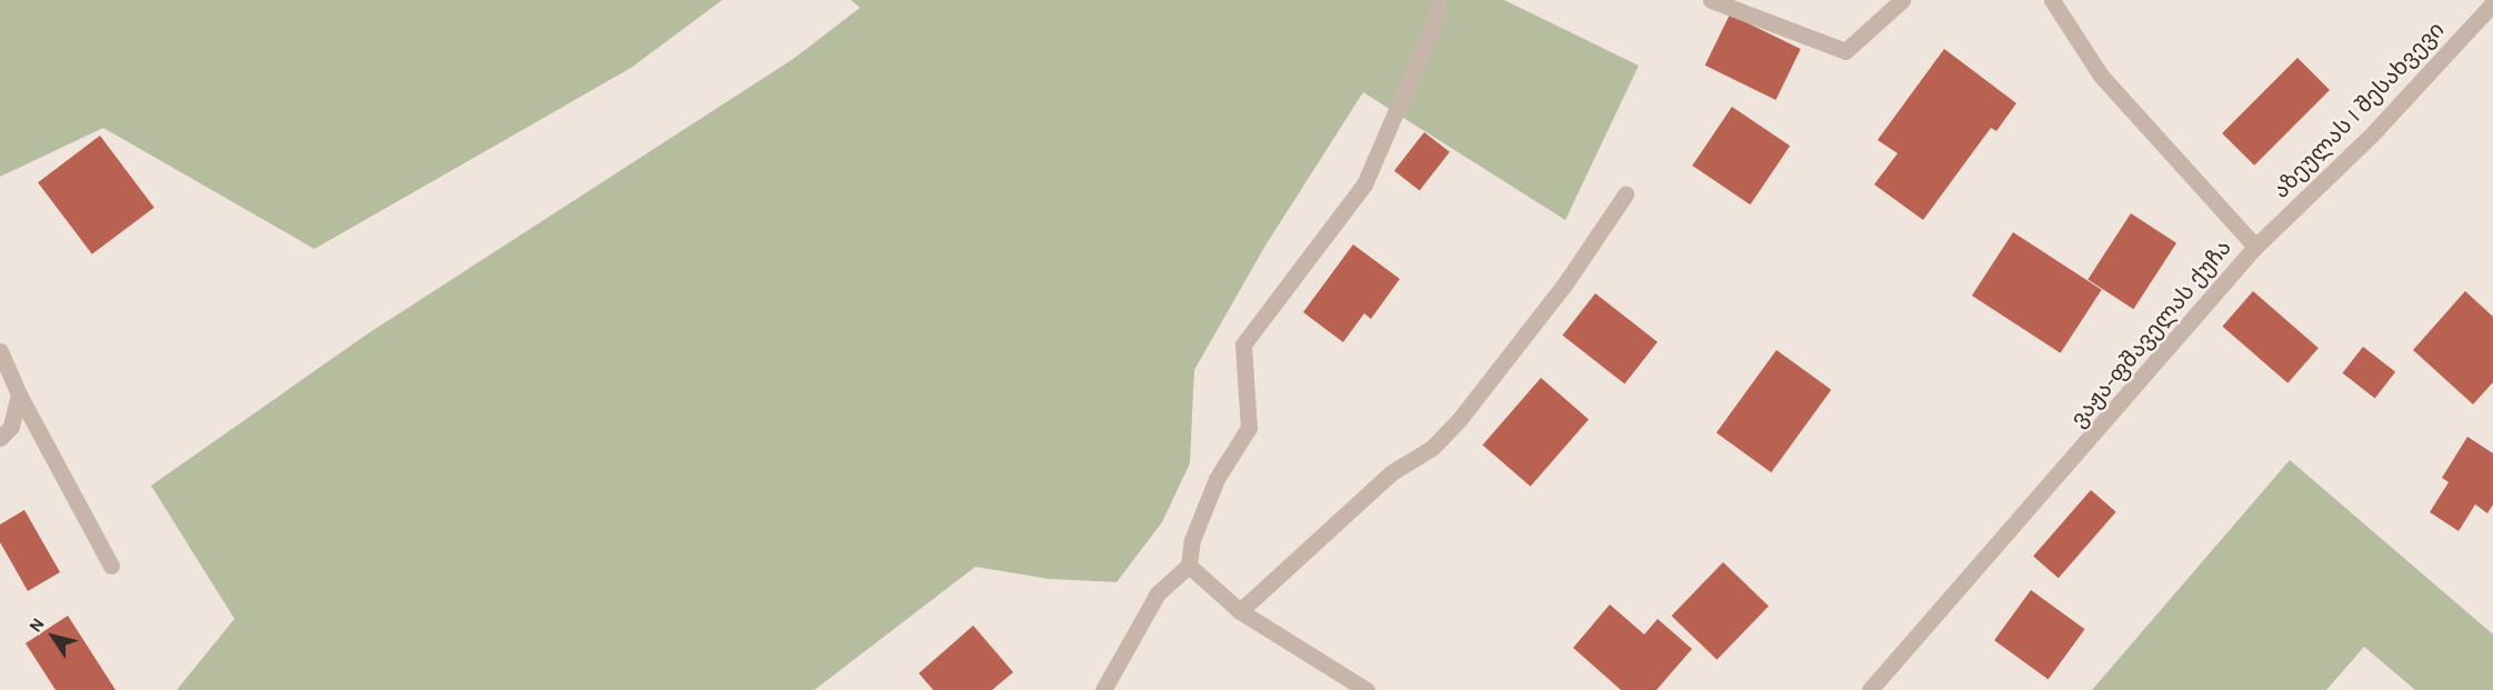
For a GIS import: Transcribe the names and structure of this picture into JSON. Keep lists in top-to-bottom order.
{
  "streets": {
    "street": ["აზეულას I შესახვევი", "ვაჟა-ფშაველას ქუჩა"]
  },
  "crossings": [
    ["აზეულას I შესახვევი", "ვაჟა-ფშაველას ქუჩა"]
  ],
  "north": "top left"
}
